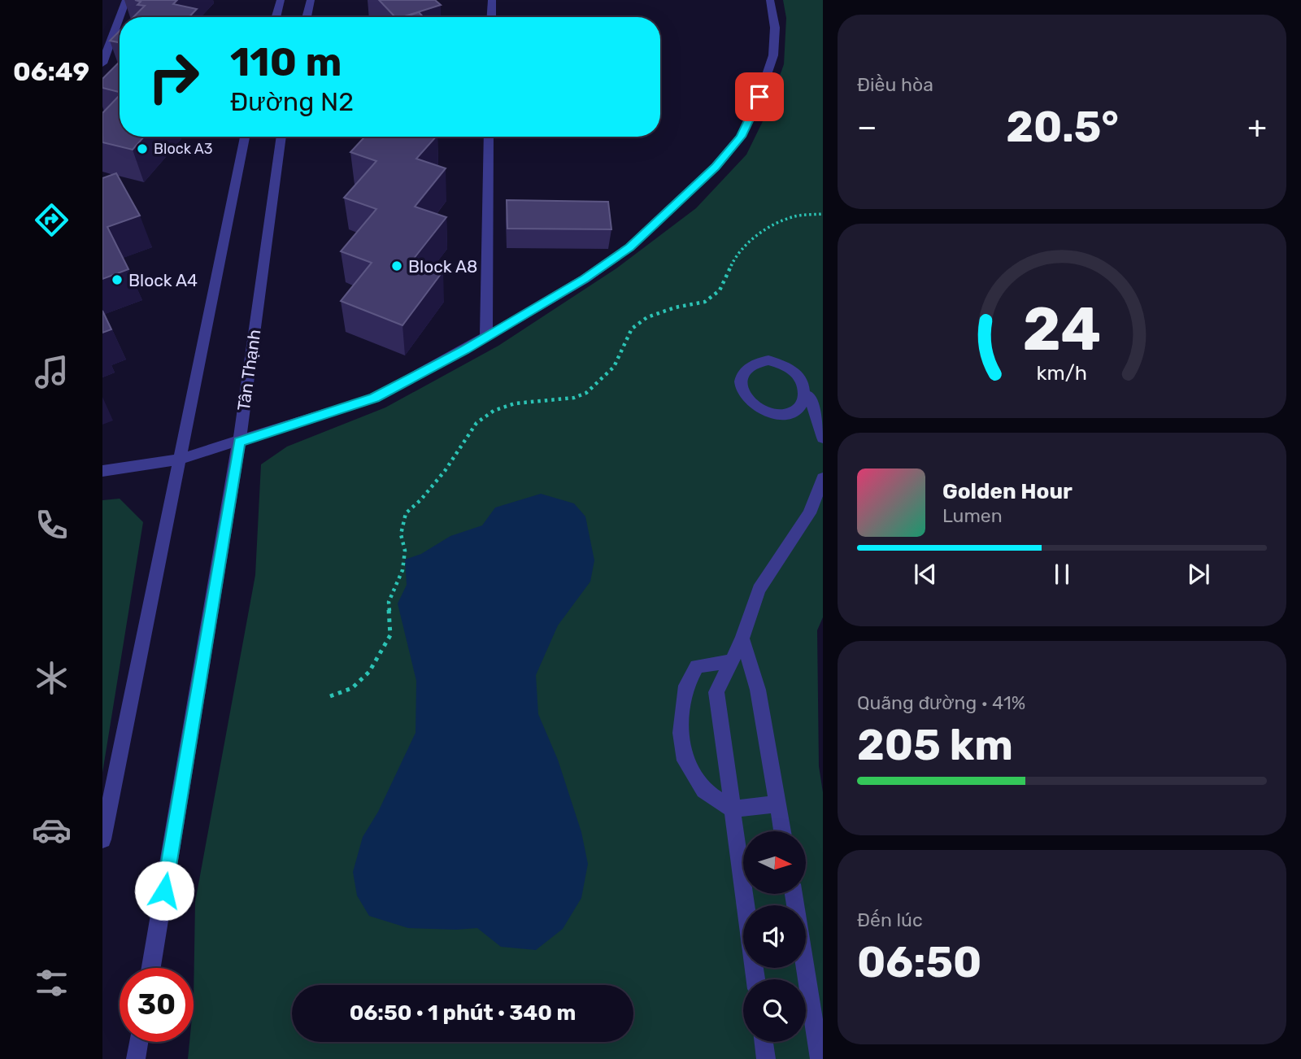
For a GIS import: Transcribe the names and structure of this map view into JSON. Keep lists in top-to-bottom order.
{
  "streets": {
    "street": ["Tân Thạnh"]
  },
  "places": ["Block A3", "Block A8", "Block A4"],
  "north": "right",
  "page": {
    "tabs": "06:49",
    "tile": [
      "Điều hòa",
      ["Quãng đường · 41%", "205 km"],
      ["Đến lúc", "06:50"]
    ],
    "turn": ["110 m", "Đường N2"],
    "heat": ["−", "20.5°", "+"],
    "song": ["Golden Hour", "Lumen"],
    "limit": "30",
    "trip": "06:50 · 1 phút · 340 m",
    "gauge": ["24", "km/h"]
  }
}
